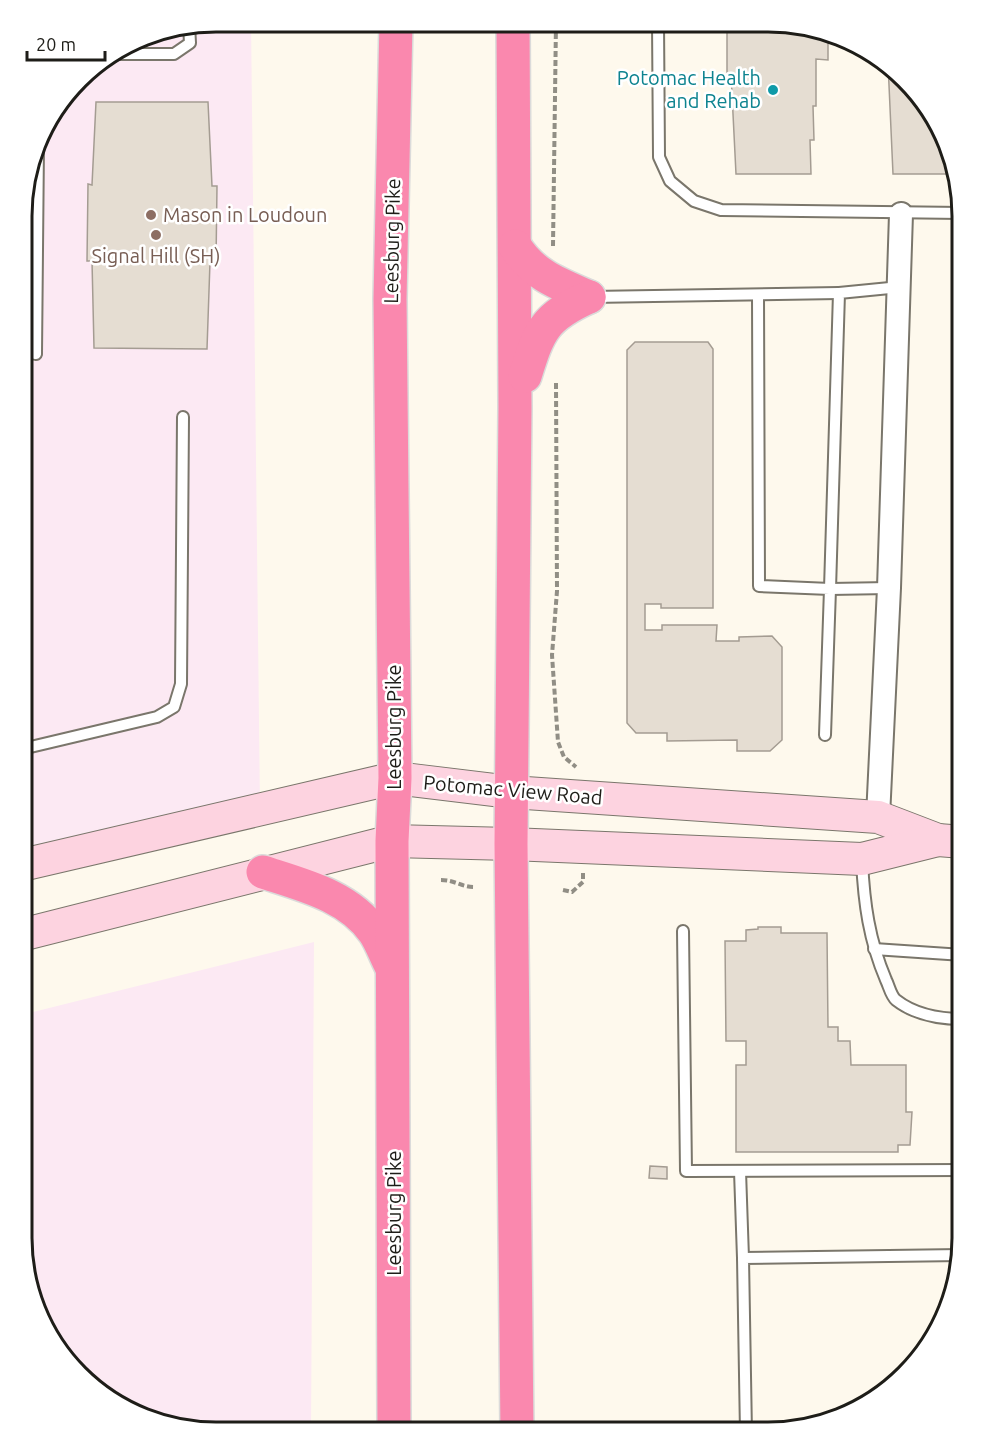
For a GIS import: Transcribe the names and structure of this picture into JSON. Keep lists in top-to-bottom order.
{
  "streets": {
    "highway": ["Leesburg Pike"],
    "main road": ["Potomac View Road"]
  },
  "crossings": [
    ["Leesburg Pike", "Potomac View Road"]
  ],
  "places": ["Potomac Health and Rehab", "Mason in Loudoun", "Signal Hill (SH)"],
  "scale_bar": "20 m"
}
